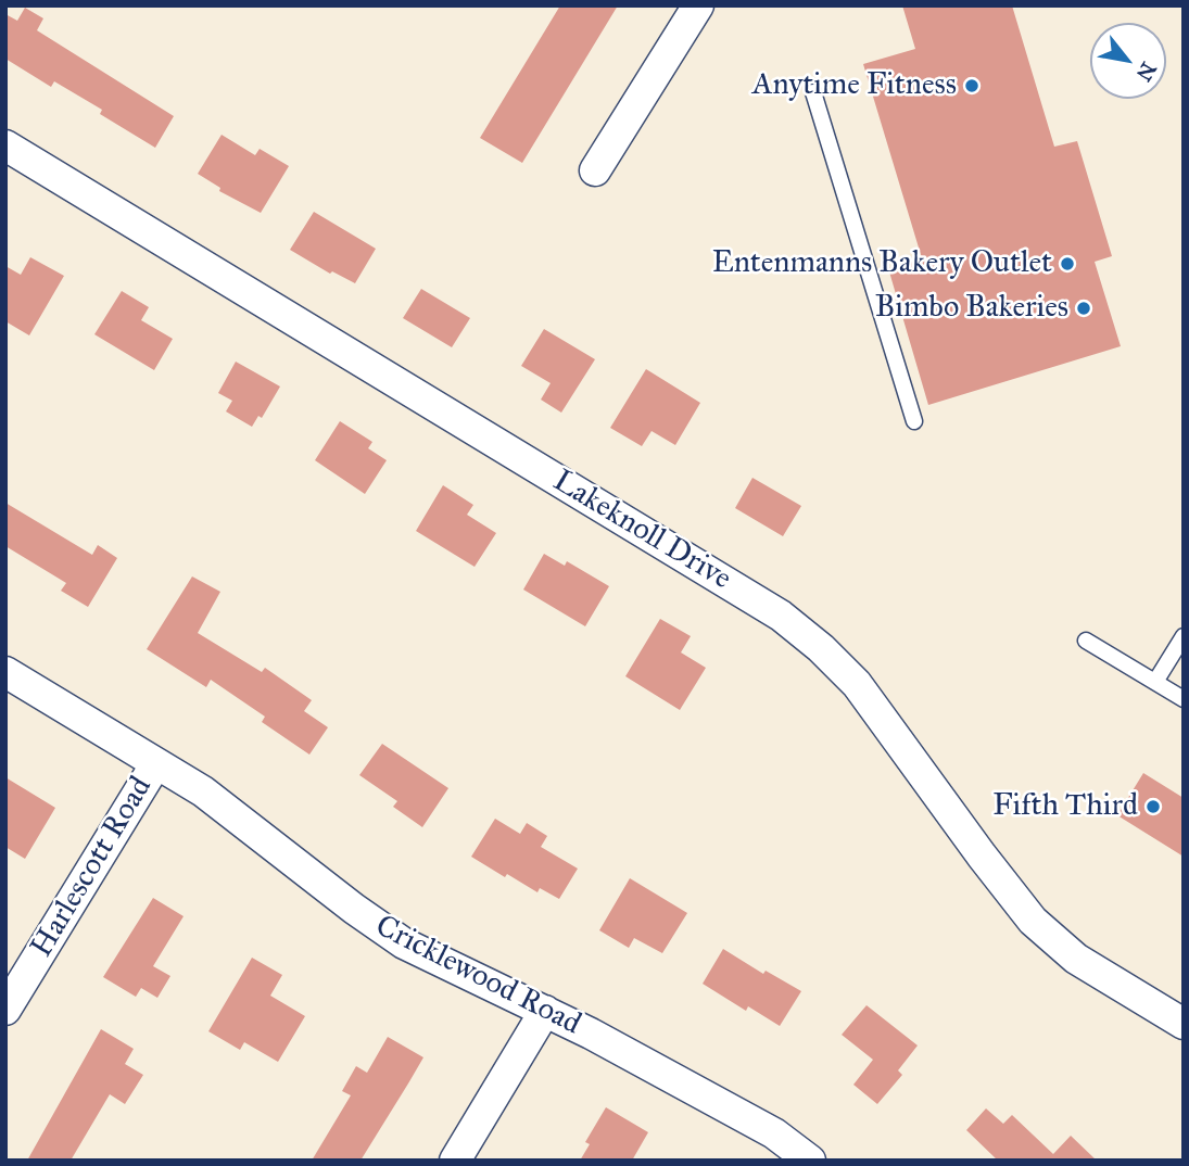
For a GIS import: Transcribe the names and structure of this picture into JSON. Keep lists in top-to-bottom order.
{
  "streets": {
    "street": ["Lakeknoll Drive", "Harlescott Road", "Cricklewood Road"]
  },
  "crossings": [
    ["Harlescott Road", "Cricklewood Road"]
  ],
  "places": [
    "Anytime Fitness",
    "Entenmanns Bakery Outlet",
    "Bimbo Bakeries",
    "Fifth Third"
  ],
  "north": "bottom right"
}
